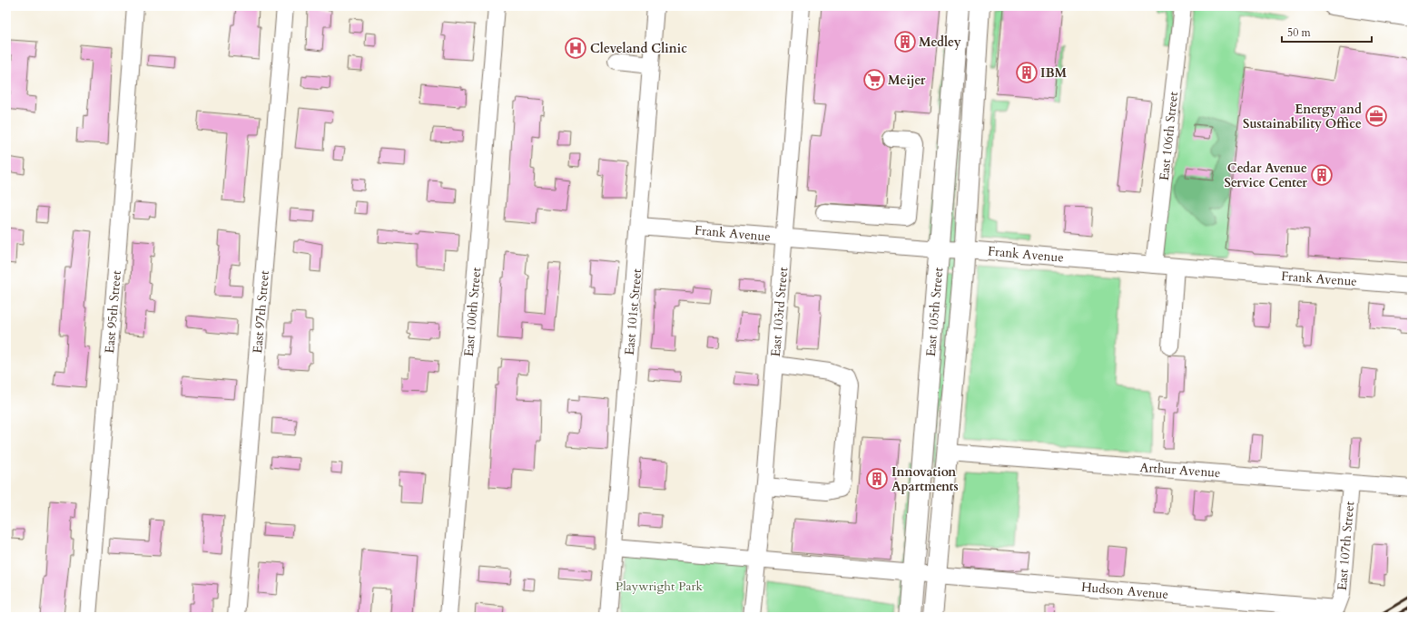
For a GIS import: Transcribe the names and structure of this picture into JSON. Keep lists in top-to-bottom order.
{
  "streets": {
    "main road": ["East 105th Street"],
    "street": [
      "East 106th Street",
      "Frank Avenue",
      "East 95th Street",
      "East 97th Street",
      "East 100th Street",
      "East 101st Street",
      "East 103rd Street",
      "Arthur Avenue",
      "East 107th Street",
      "Hudson Avenue"
    ]
  },
  "crossings": [
    ["East 106th Street", "Frank Avenue"],
    ["Frank Avenue", "East 101st Street"],
    ["Frank Avenue", "East 103rd Street"],
    ["Frank Avenue", "East 105th Street"],
    ["East 101st Street", "Hudson Avenue"],
    ["East 103rd Street", "Hudson Avenue"],
    ["East 105th Street", "Arthur Avenue"],
    ["East 105th Street", "Hudson Avenue"],
    ["Arthur Avenue", "East 107th Street"],
    ["East 107th Street", "Hudson Avenue"]
  ],
  "parks": ["Playwright Park"],
  "places": {
    "building": [
      "Medley",
      "IBM",
      "Cedar Avenue Service Center",
      "Innovation Apartments"
    ],
    "hospital": ["Cleveland Clinic"],
    "supermarket": ["Meijer"],
    "office": ["Energy and Sustainability Office"]
  },
  "scale_bar": "50 m"
}
